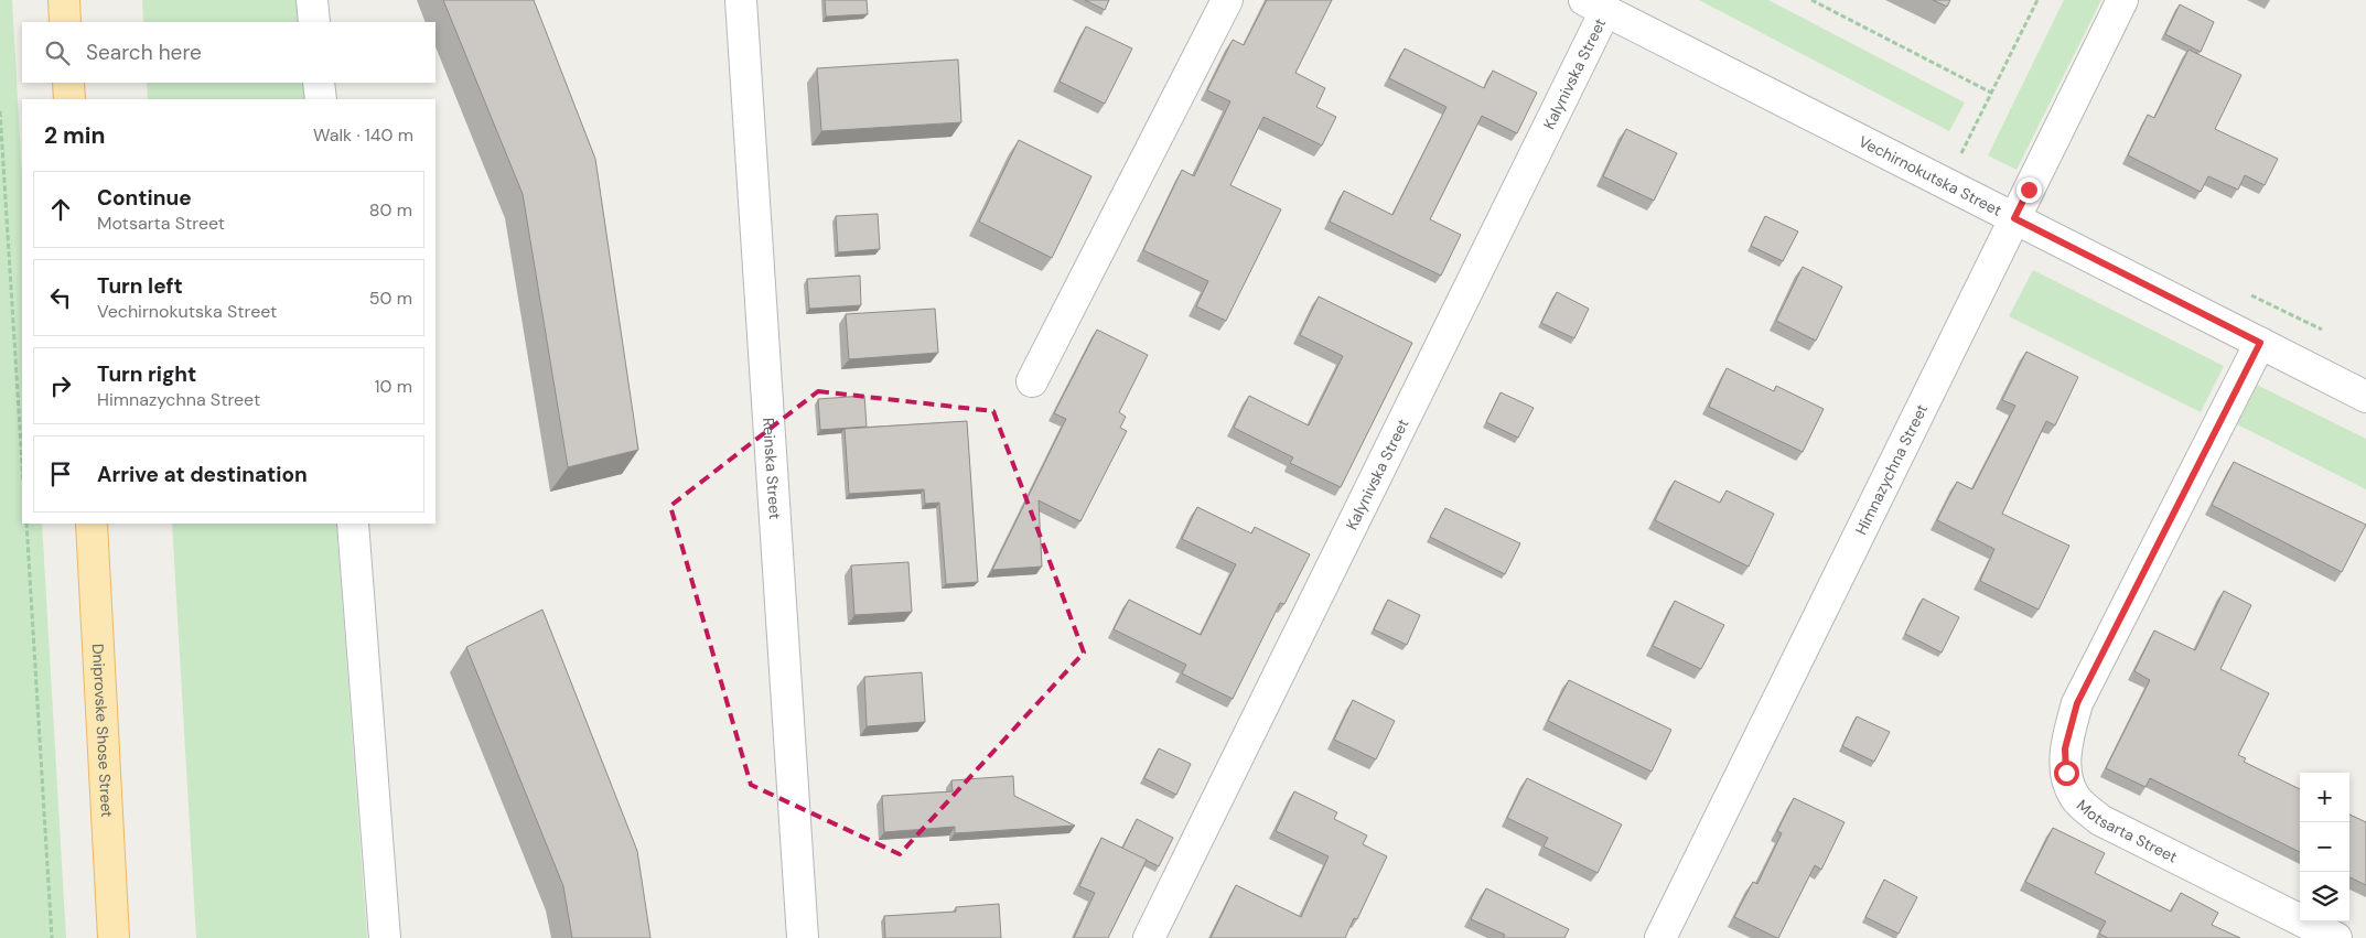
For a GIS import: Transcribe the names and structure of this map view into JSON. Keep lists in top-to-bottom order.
{
  "streets": {
    "main road": ["Dniprovske Shose Street"],
    "street": [
      "Kalynivska Street",
      "Vechirnokutska Street",
      "Himnazychna Street",
      "Reinska Street",
      "Motsarta Street"
    ]
  },
  "crossings": [
    ["Kalynivska Street", "Vechirnokutska Street"],
    ["Vechirnokutska Street", "Himnazychna Street"],
    ["Vechirnokutska Street", "Motsarta Street"]
  ],
  "page": {
    "search": "Search here",
    "heading": ["2 min", "Walk · 140 m"],
    "list": [
      ["Continue", "Motsarta Street", "80 m"],
      ["Turn left", "Vechirnokutska Street", "50 m"],
      ["Turn right", "Himnazychna Street", "10 m"],
      "Arrive at destination"
    ],
    "map_buttons": ["+", "−"]
  }
}
